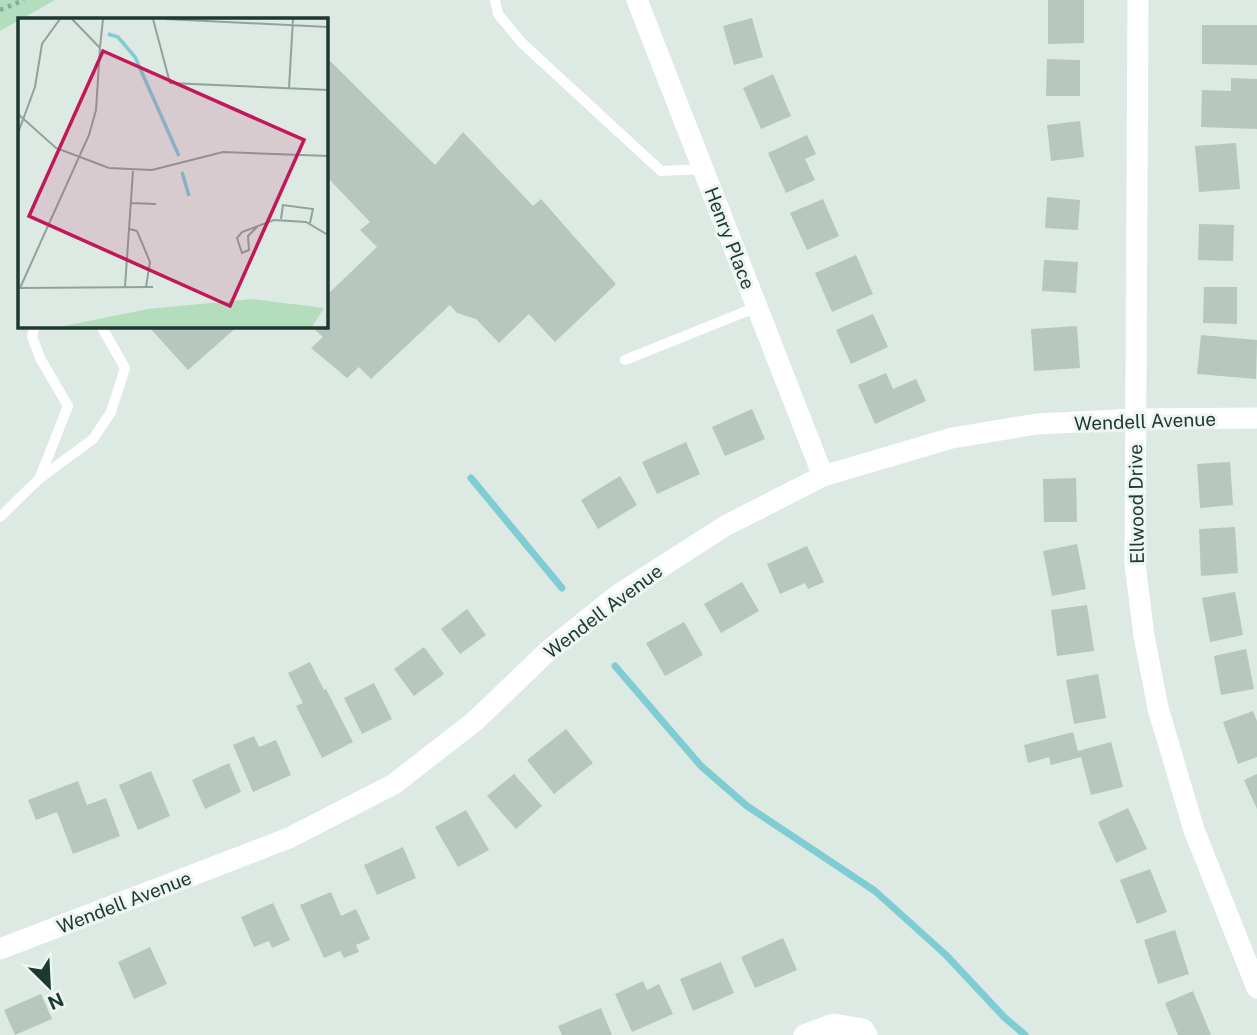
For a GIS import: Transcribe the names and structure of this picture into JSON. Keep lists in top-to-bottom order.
{
  "streets": {
    "street": ["Henry Place", "Wendell Avenue", "Ellwood Drive"]
  },
  "crossings": [
    ["Henry Place", "Wendell Avenue"],
    ["Wendell Avenue", "Ellwood Drive"]
  ],
  "north": "bottom right"
}
